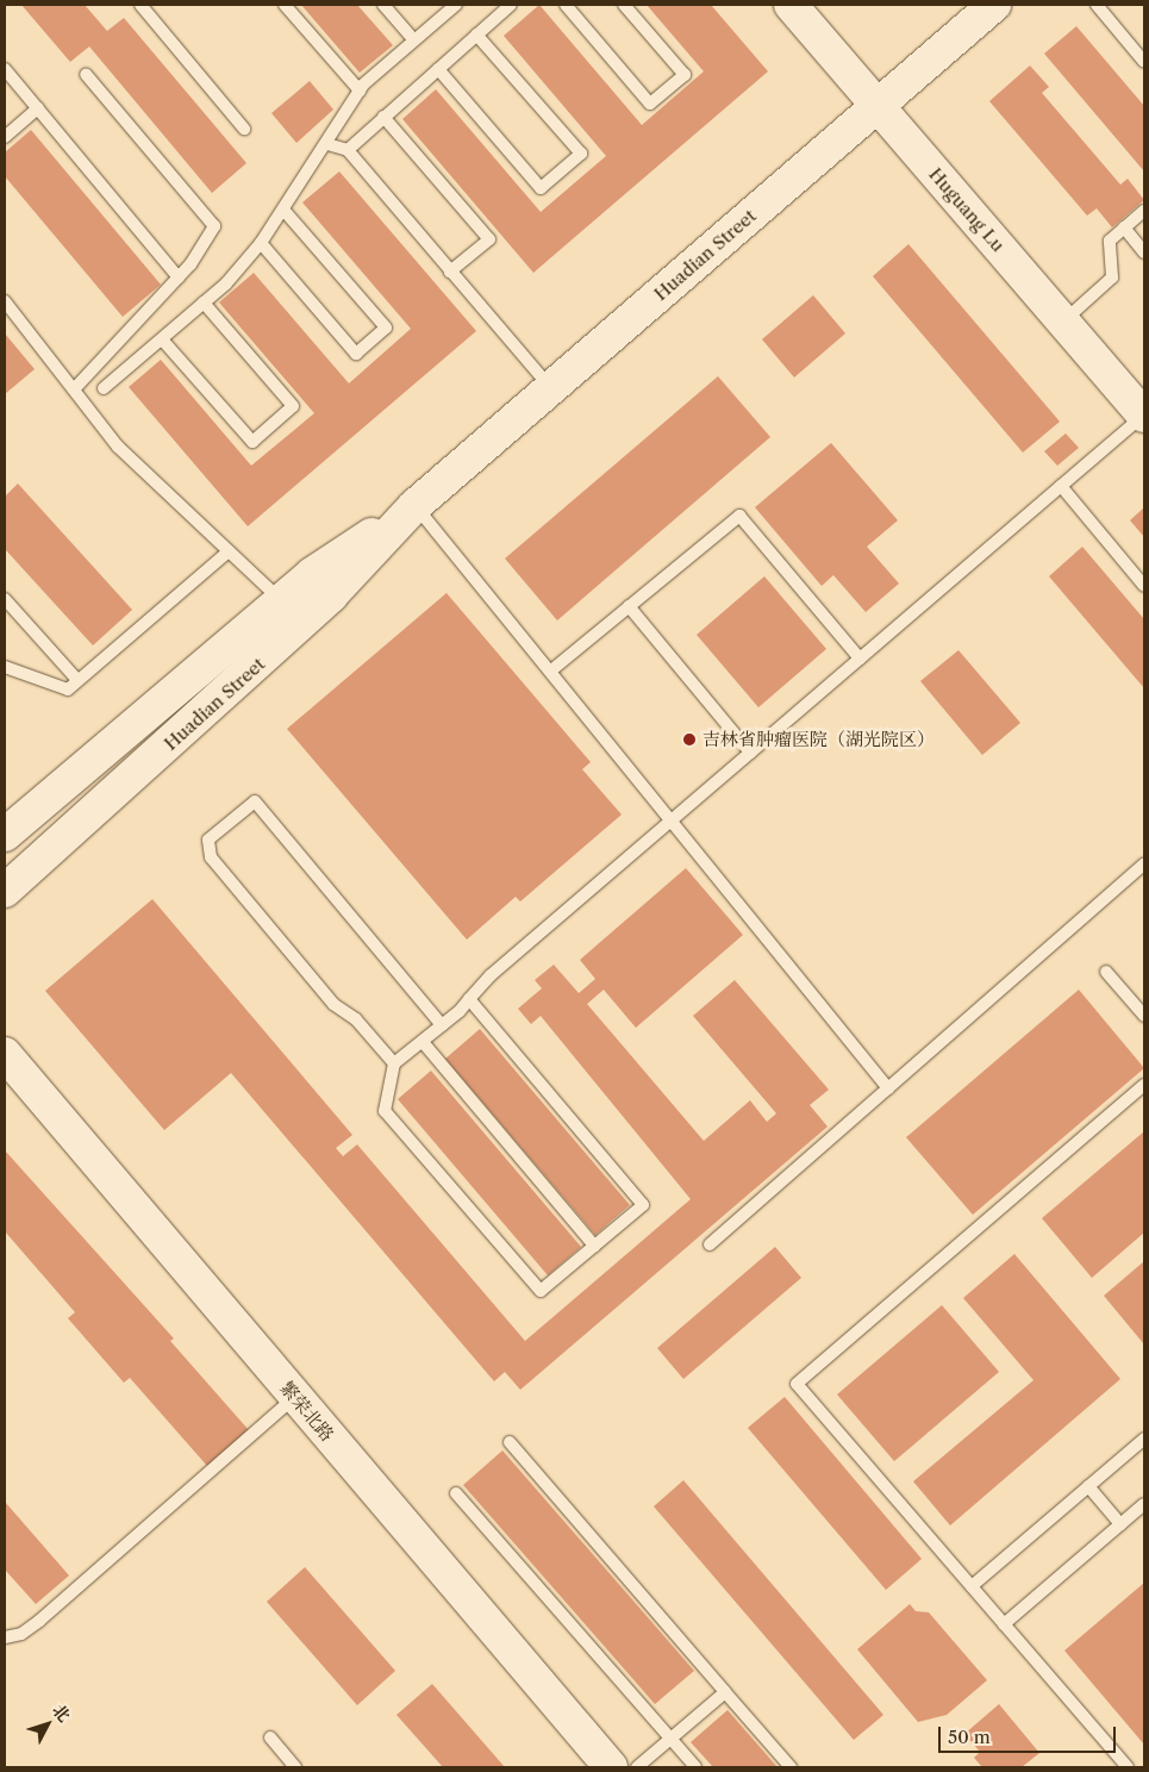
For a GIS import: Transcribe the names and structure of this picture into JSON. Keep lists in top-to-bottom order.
{
  "streets": {
    "street": ["Huguang Lu", "Huadian Street", "繁荣北路"]
  },
  "crossings": [
    ["Huguang Lu", "Huadian Street"]
  ],
  "places": ["吉林省肿瘤医院（湖光院区）"],
  "scale_bar": "50 m",
  "north": "top right"
}
